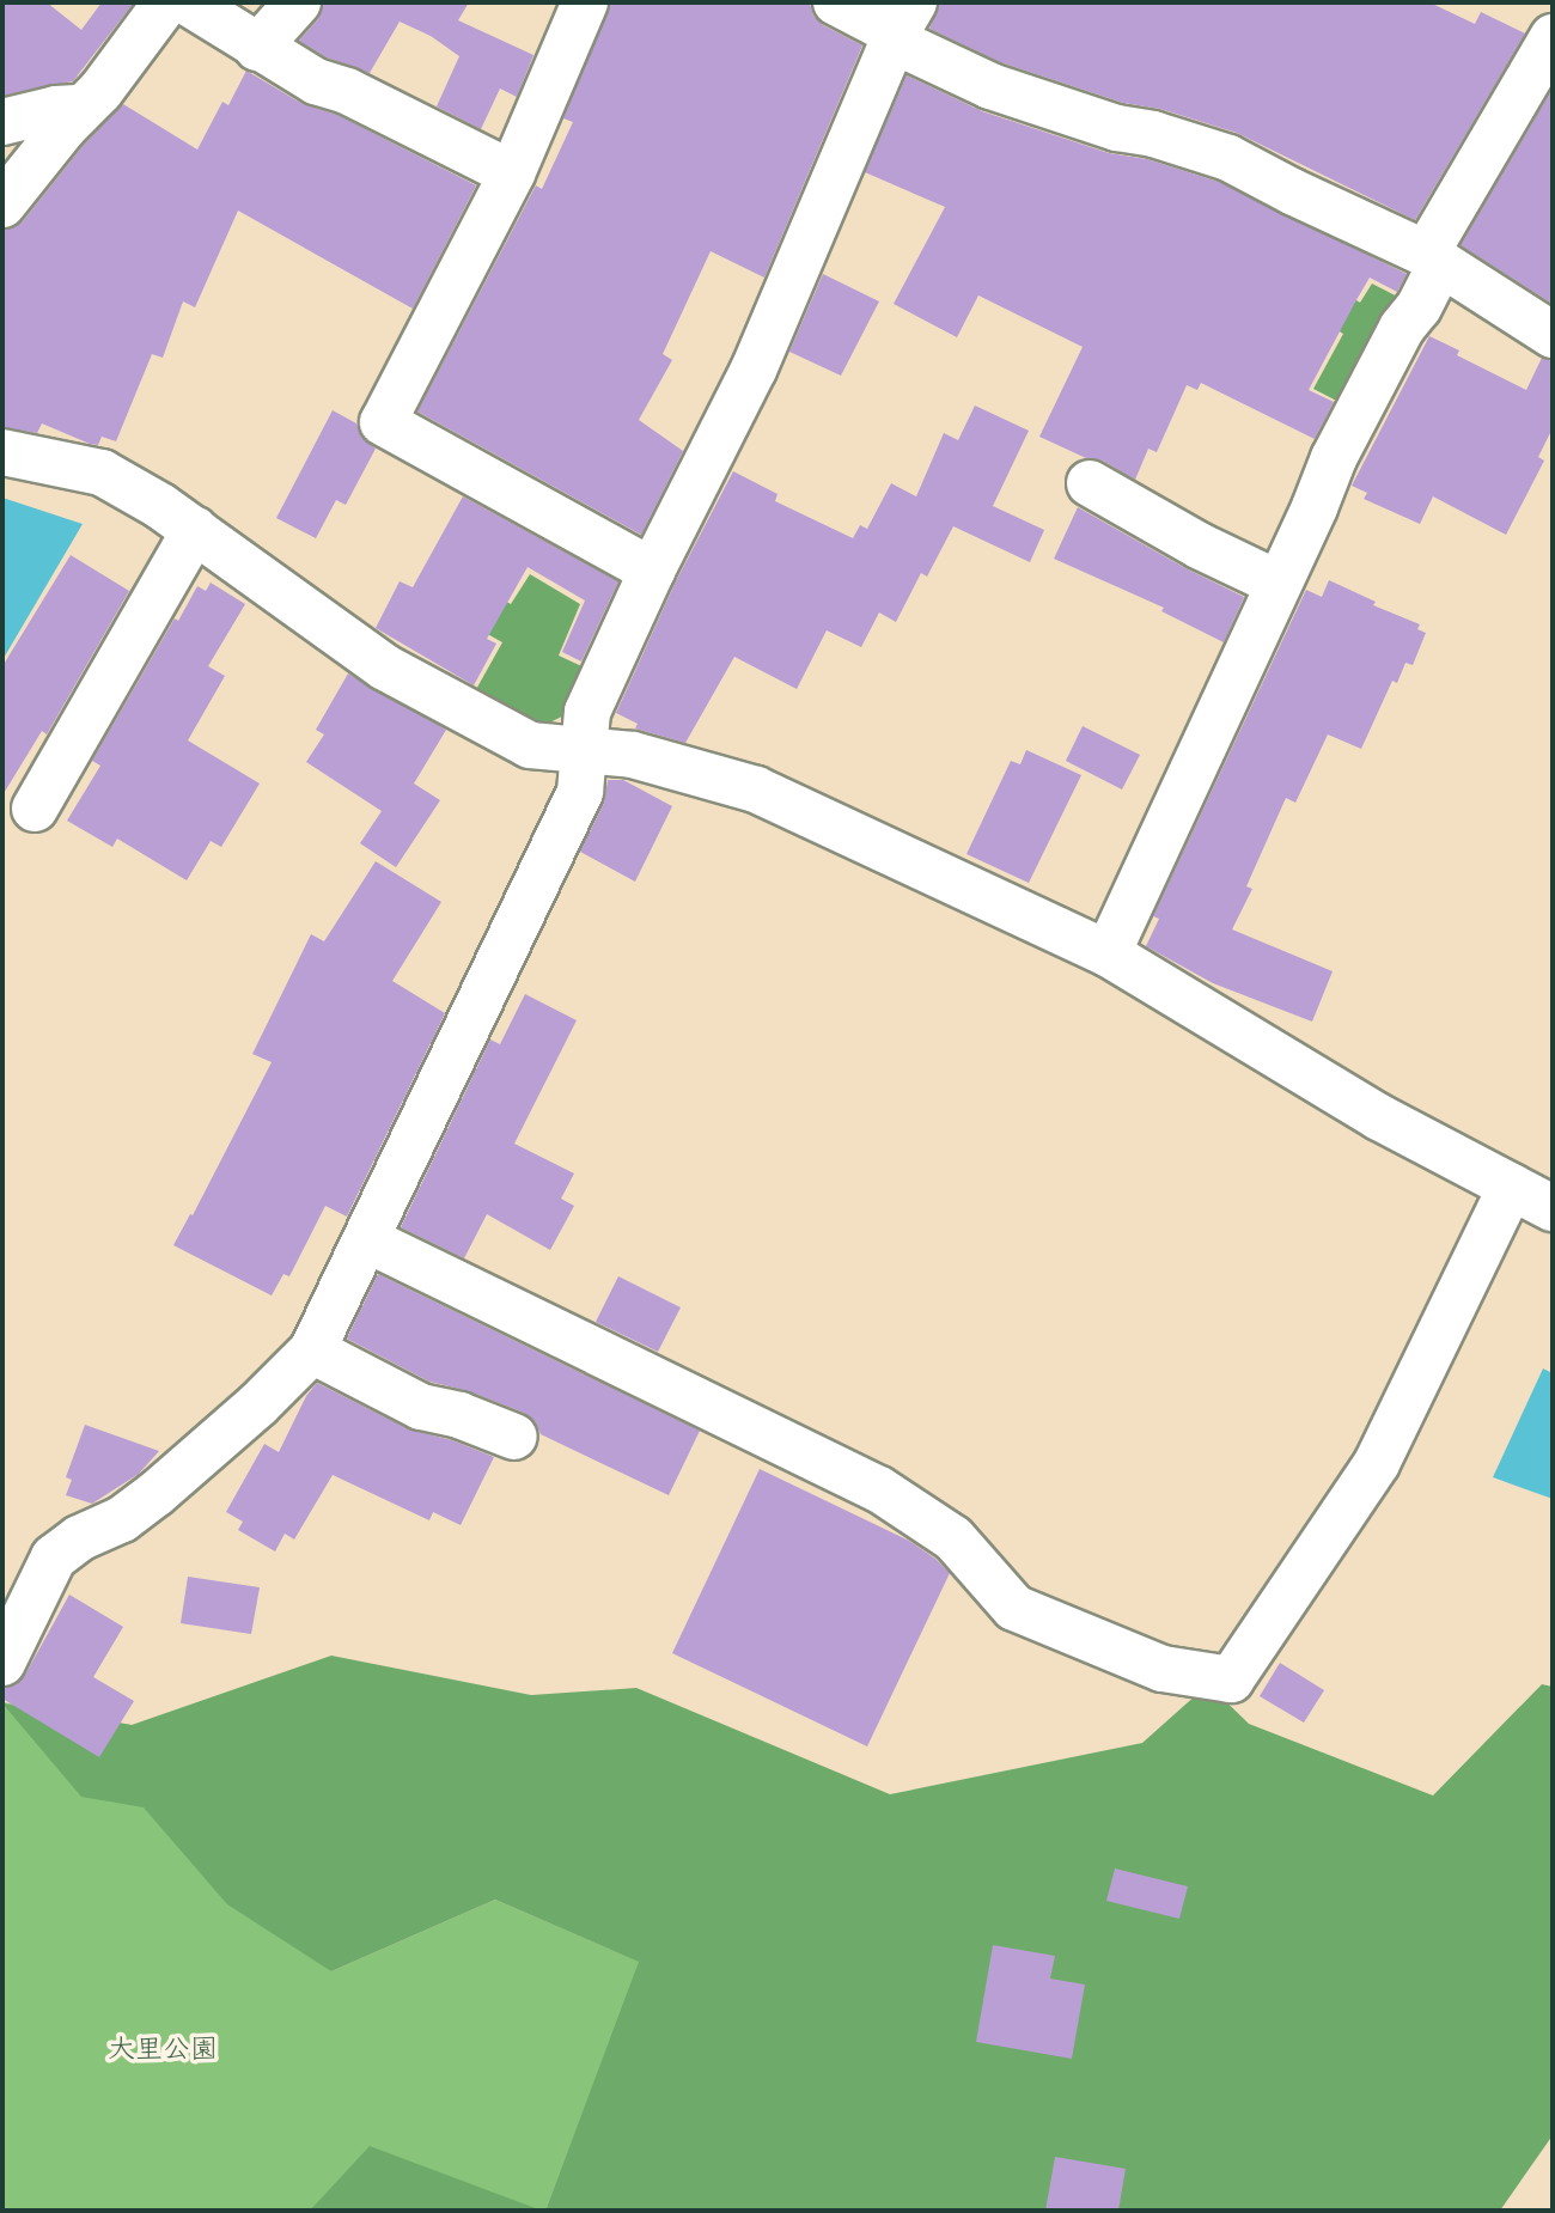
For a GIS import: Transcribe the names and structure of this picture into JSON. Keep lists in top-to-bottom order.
{
  "parks": ["大里公園"]
}
